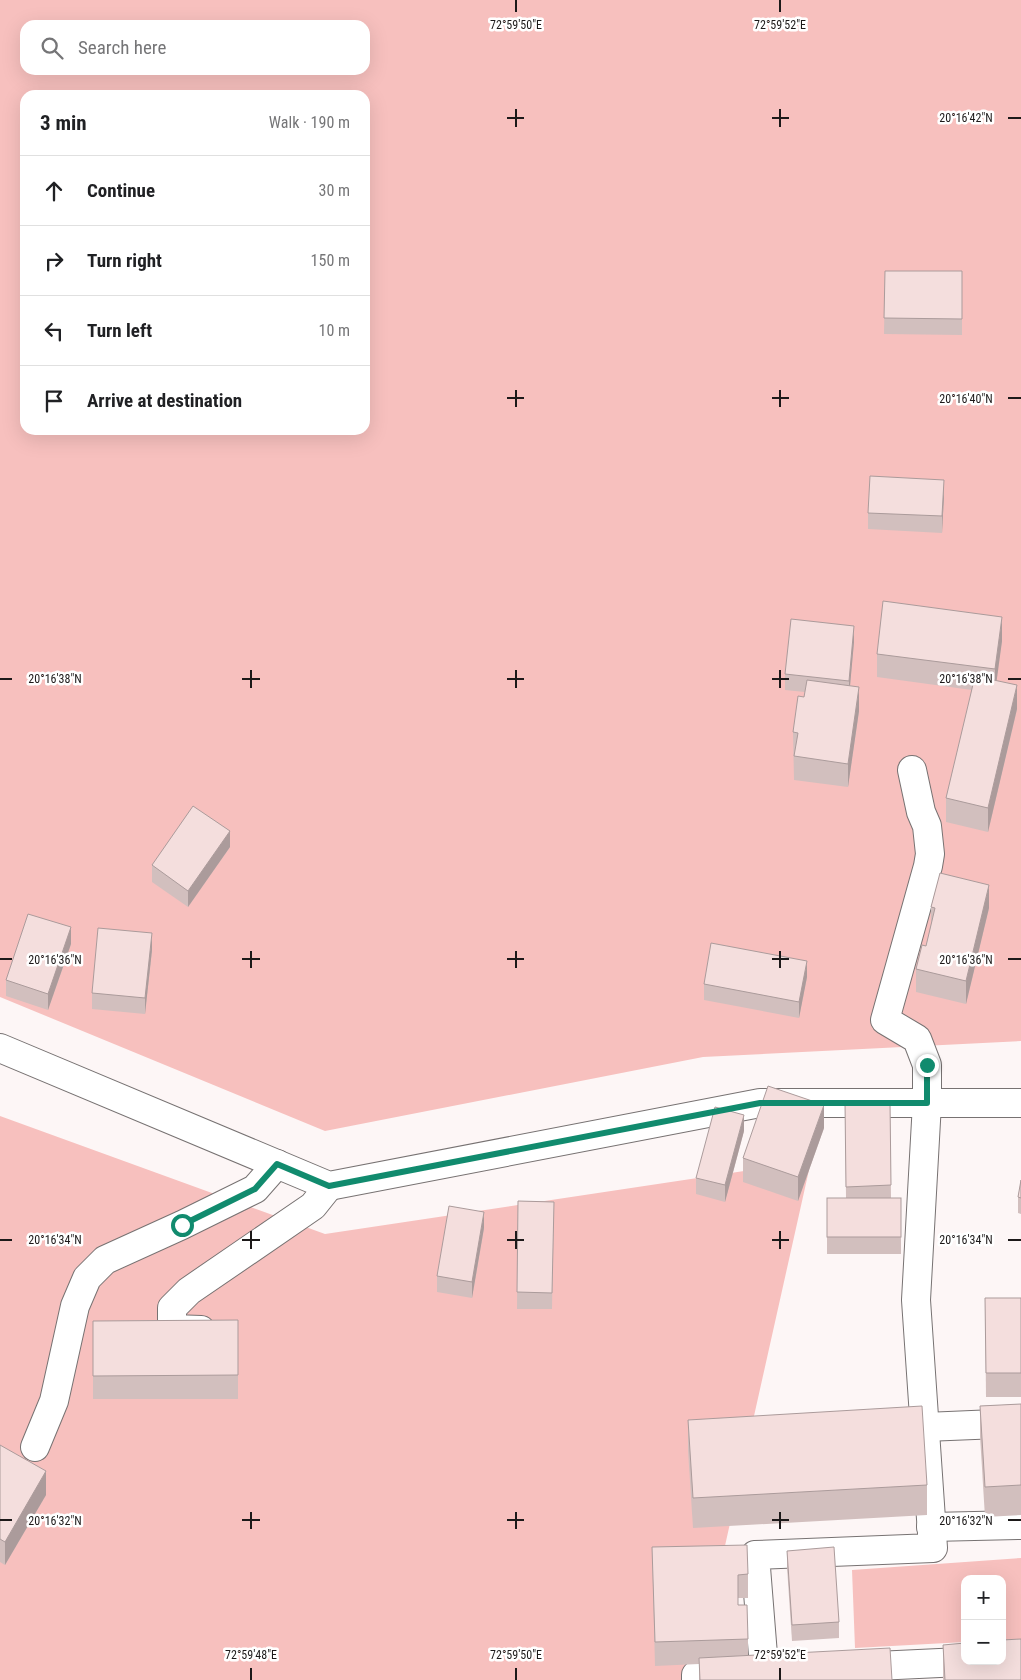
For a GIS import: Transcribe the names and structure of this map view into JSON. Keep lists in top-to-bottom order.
{
  "page": {
    "search": "Search here",
    "heading": ["3 min", "Walk · 190 m"],
    "list": [
      ["Continue", "30 m"],
      ["Turn right", "150 m"],
      ["Turn left", "10 m"],
      "Arrive at destination"
    ],
    "map_buttons": ["+", "−"]
  },
  "coordinates": [
    "72°59'50\"E",
    "72°59'52\"E",
    "20°16'42\"N",
    "20°16'40\"N",
    "20°16'38\"N",
    "20°16'36\"N",
    "20°16'34\"N",
    "20°16'32\"N",
    "72°59'48\"E"
  ]
}
